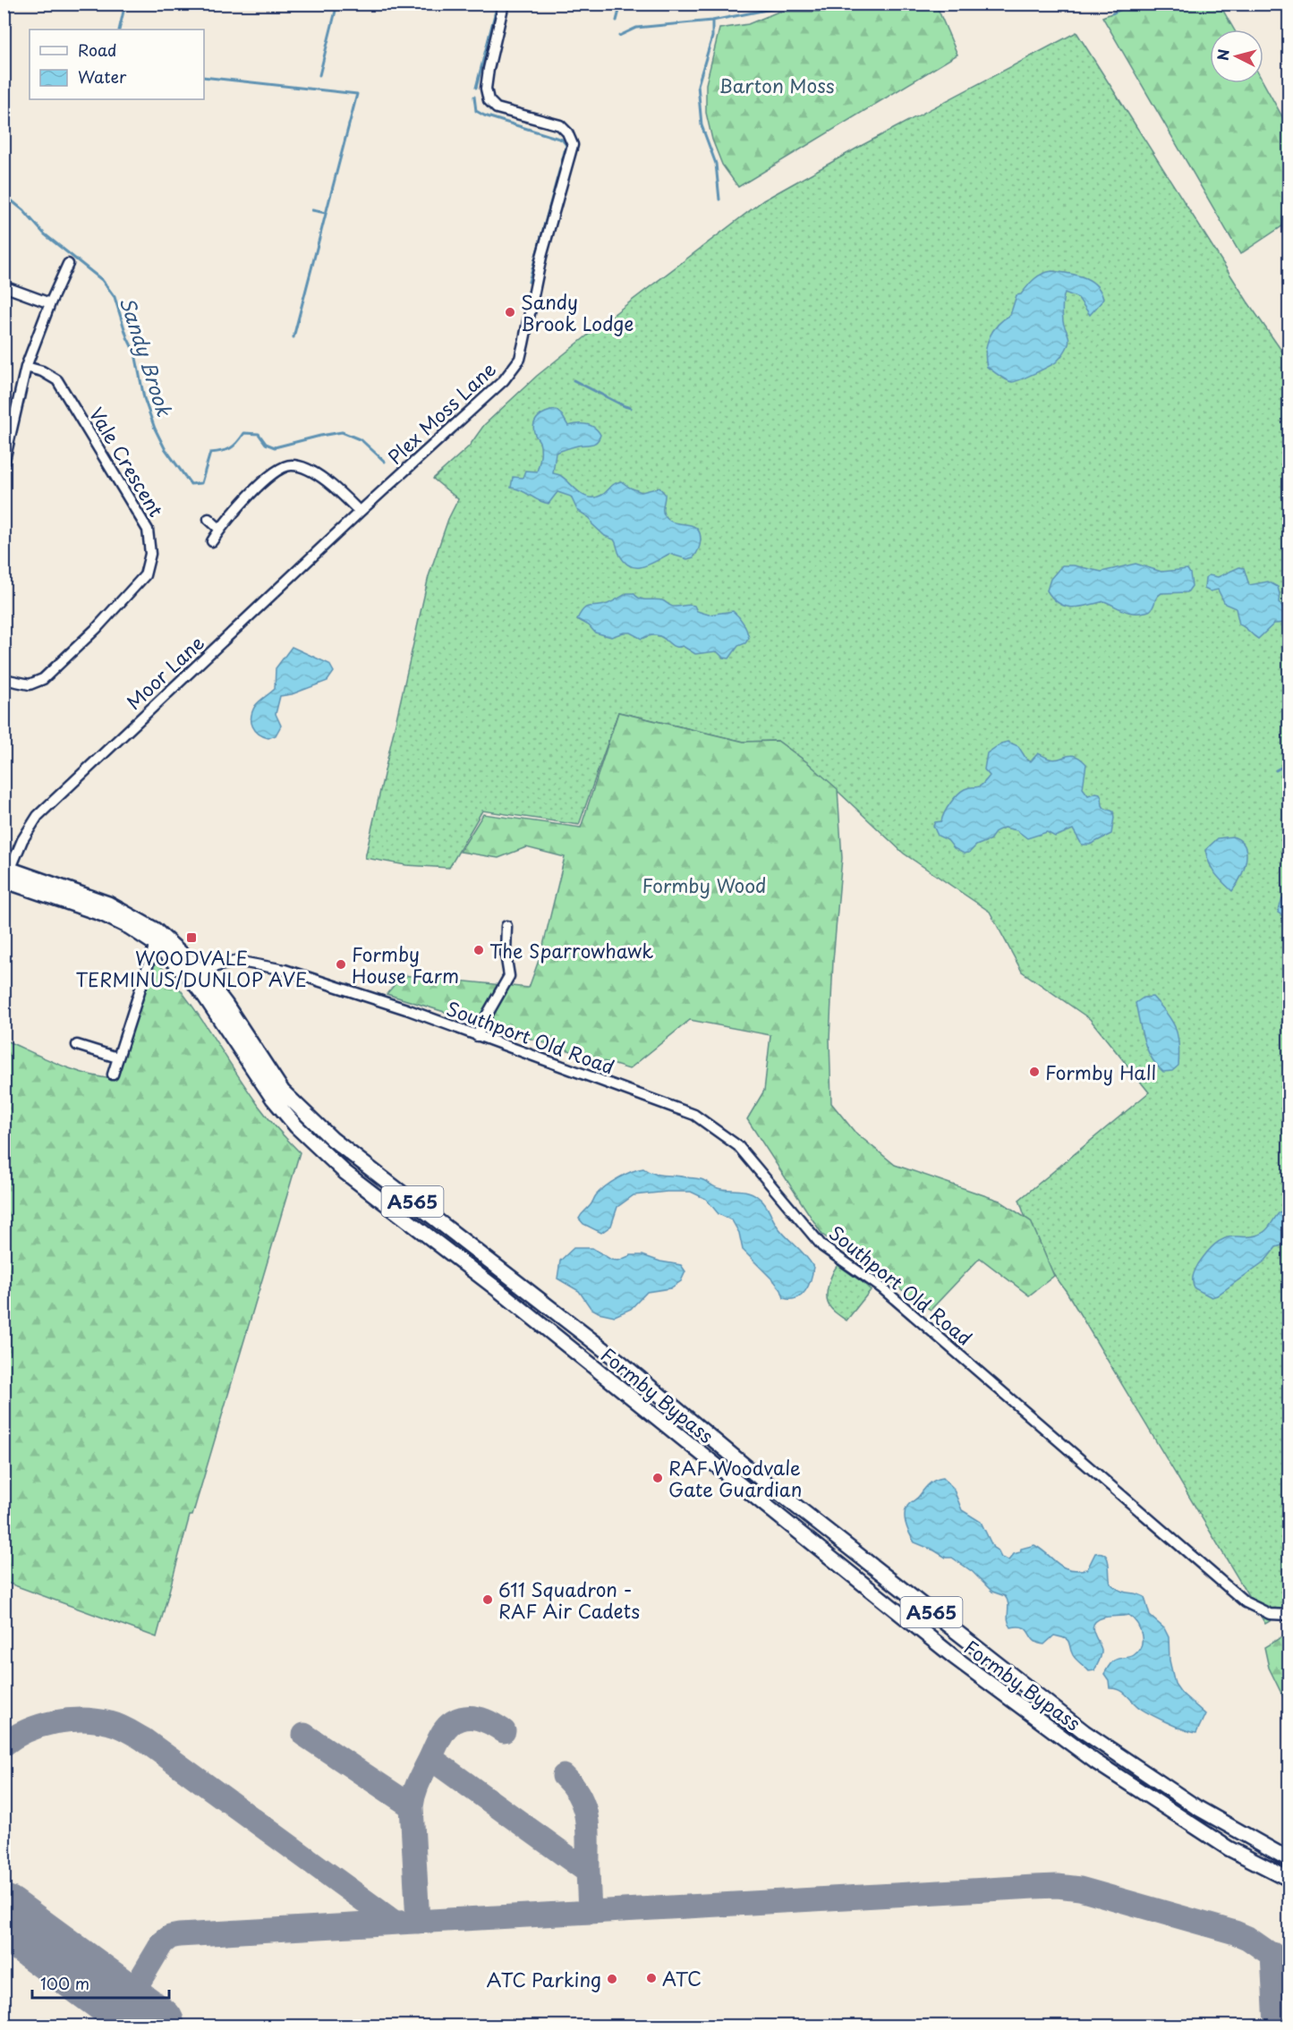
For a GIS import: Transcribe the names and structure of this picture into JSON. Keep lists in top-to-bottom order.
{
  "streets": {
    "highway": ["A565", "Formby Bypass"],
    "street": [
      "Plex Moss Lane",
      "Vale Crescent",
      "Moor Lane",
      "Southport Old Road"
    ]
  },
  "crossings": [
    ["Plex Moss Lane", "Moor Lane"],
    ["Moor Lane", "A565"],
    ["Southport Old Road", "A565"],
    ["Southport Old Road", "Formby Bypass"],
    ["A565", "Formby Bypass"]
  ],
  "water": ["Sandy Brook"],
  "parks": ["Barton Moss", "Formby Wood"],
  "places": {
    "other": [
      "Sandy Brook Lodge",
      "The Sparrowhawk",
      "Formby House Farm",
      "Formby Hall",
      "RAF Woodvale Gate Guardian",
      "611 Squadron - RAF Air Cadets",
      "ATC",
      "ATC Parking"
    ],
    "transit": ["WOODVALE TERMINUS/DUNLOP AVE"]
  },
  "legend": ["Road", "Water"],
  "scale_bar": "100 m",
  "north": "left"
}
